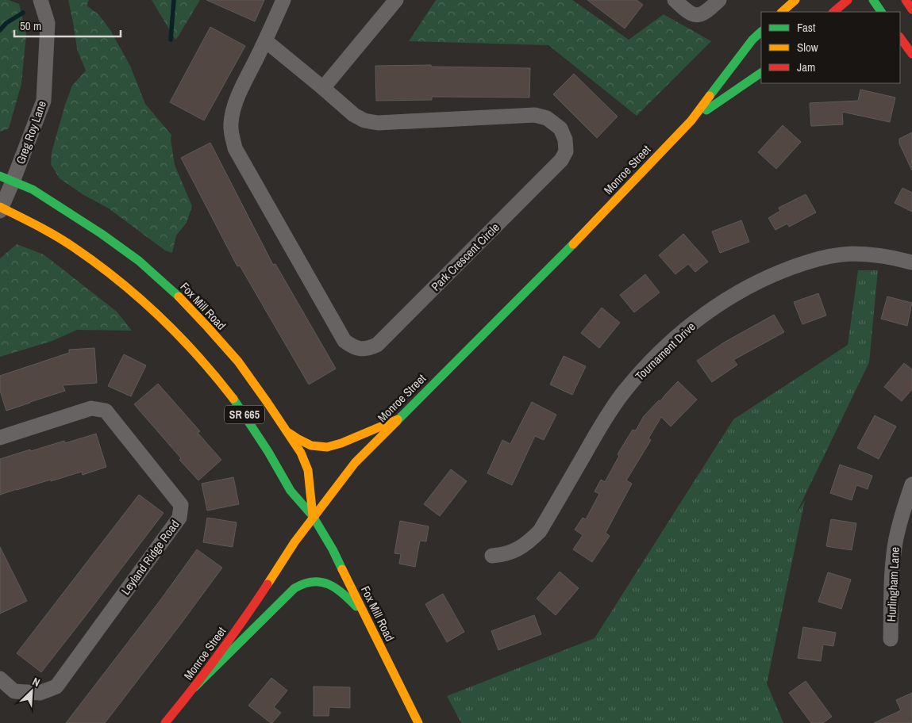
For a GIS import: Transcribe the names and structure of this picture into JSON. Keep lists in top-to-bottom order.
{
  "streets": {
    "main road": ["Monroe Street", "Fox Mill Road", "SR 665"],
    "street": [
      "Greg Roy Lane",
      "Park Crescent Circle",
      "Tournament Drive",
      "Leyland Ridge Road",
      "Hurlingham Lane"
    ]
  },
  "crossings": [
    ["Greg Roy Lane", "Fox Mill Road"],
    ["Monroe Street", "Fox Mill Road"]
  ],
  "legend": ["Fast", "Slow", "Jam"],
  "scale_bar": "50 m",
  "north": "top right"
}
